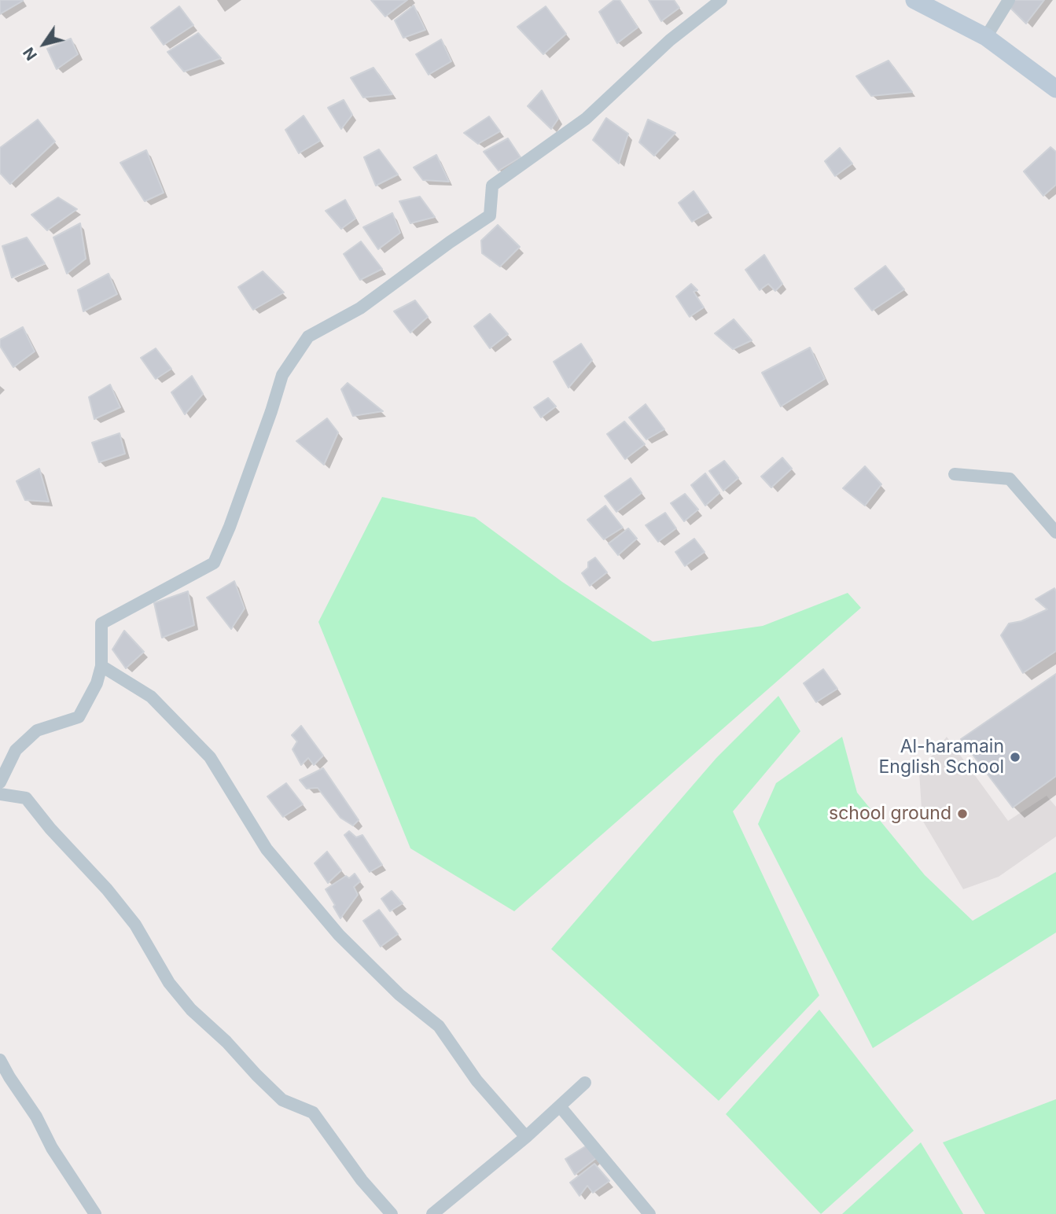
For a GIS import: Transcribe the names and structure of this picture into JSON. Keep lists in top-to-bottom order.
{
  "places": ["Al-haramain English School", "school ground"],
  "north": "bottom left"
}
